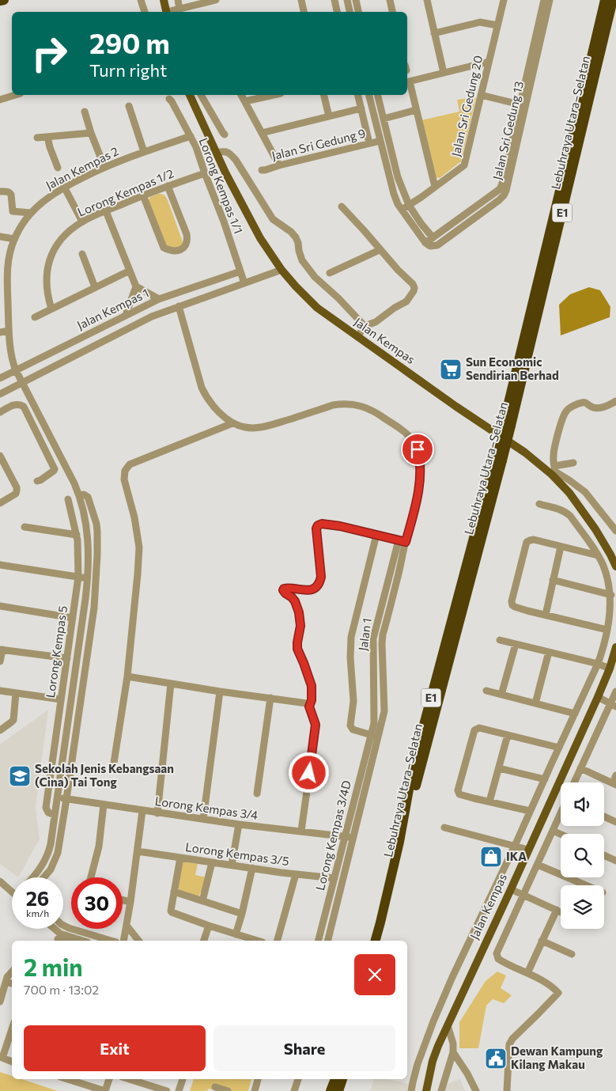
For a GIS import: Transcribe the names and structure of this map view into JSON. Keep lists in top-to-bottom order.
{
  "streets": {
    "highway": ["Lebuhraya Utara–Selatan", "E1"],
    "main road": ["Jalan Kempas"],
    "street": [
      "Jalan Sri Gedung 20",
      "Jalan Sri Gedung 13",
      "Jalan Sri Gedung 9",
      "Jalan Kempas 2",
      "Lorong Kempas 1/1",
      "Lorong Kempas 1/2",
      "Jalan Kempas 1",
      "Lorong Kempas 5",
      "Lorong Kempas 3/4",
      "Lorong Kempas 3/4D",
      "Lorong Kempas 3/5"
    ]
  },
  "crossings": [
    ["Jalan Kempas 2", "Lorong Kempas 1/1"],
    ["Jalan Kempas 2", "Jalan Kempas 1"],
    ["Lorong Kempas 1/1", "Lorong Kempas 1/2"],
    ["Lorong Kempas 1/1", "Jalan Kempas 1"],
    ["Lorong Kempas 3/4", "Lorong Kempas 3/4D"],
    ["Lorong Kempas 3/4D", "Lorong Kempas 3/5"]
  ],
  "places": {
    "supermarket": ["Sun Economic Sendirian Berhad"],
    "school or university": ["Sekolah Jenis Kebangsaan (Cina) Tai Tong"],
    "shop": ["IKA"],
    "public building": ["Dewan Kampung Kilang Makau"]
  },
  "page": {
    "turn": ["290 m", "Turn right"],
    "speed": "26 km/h",
    "limit": "30",
    "heading": ["2 min", "700 m · 13:02"],
    "buttons": ["Exit", "Share"]
  }
}
